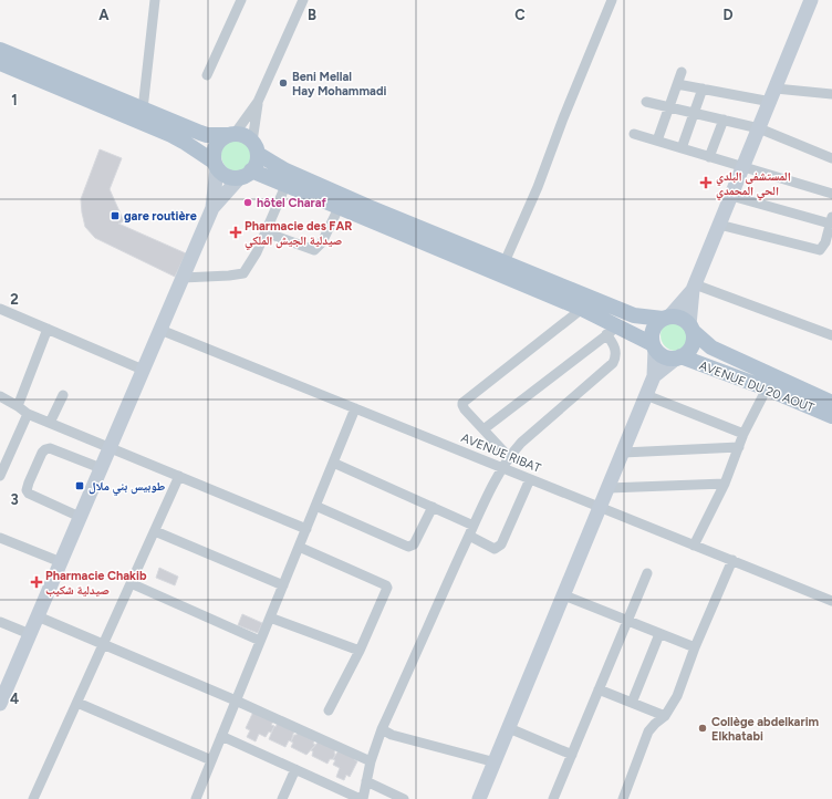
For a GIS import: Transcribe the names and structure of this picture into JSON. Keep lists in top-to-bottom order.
{
  "streets": {
    "main road": ["AVENUE DU 20 AOUT"],
    "street": ["AVENUE RIBAT"]
  },
  "places": {
    "other": ["Beni Mellal Hay Mohammadi", "hôtel Charaf", "Collège abdelkarim Elkhatabi"],
    "health": ["المستشفى البلدي الحي المحمدي", "Pharmacie des FAR صيدلية الجيش الملكي", "Pharmacie Chakib صيدلية شكيب"],
    "transit": ["gare routière", "طوبيس بني ملال"]
  },
  "grid": {
    "columns": [
      "A",
      "B",
      "C",
      "D"
    ],
    "rows": [
      "1",
      "2",
      "3",
      "4"
    ]
  }
}
